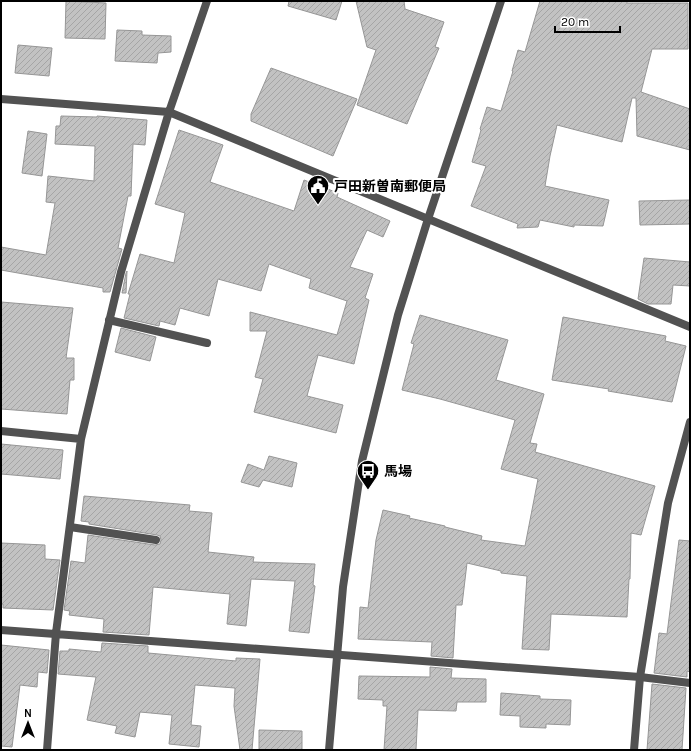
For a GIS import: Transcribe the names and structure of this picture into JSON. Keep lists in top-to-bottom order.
{
  "places": {
    "public building": ["戸田新曽南郵便局"],
    "bus stop": ["馬場"]
  },
  "scale_bar": "20 m",
  "north": "top"
}
